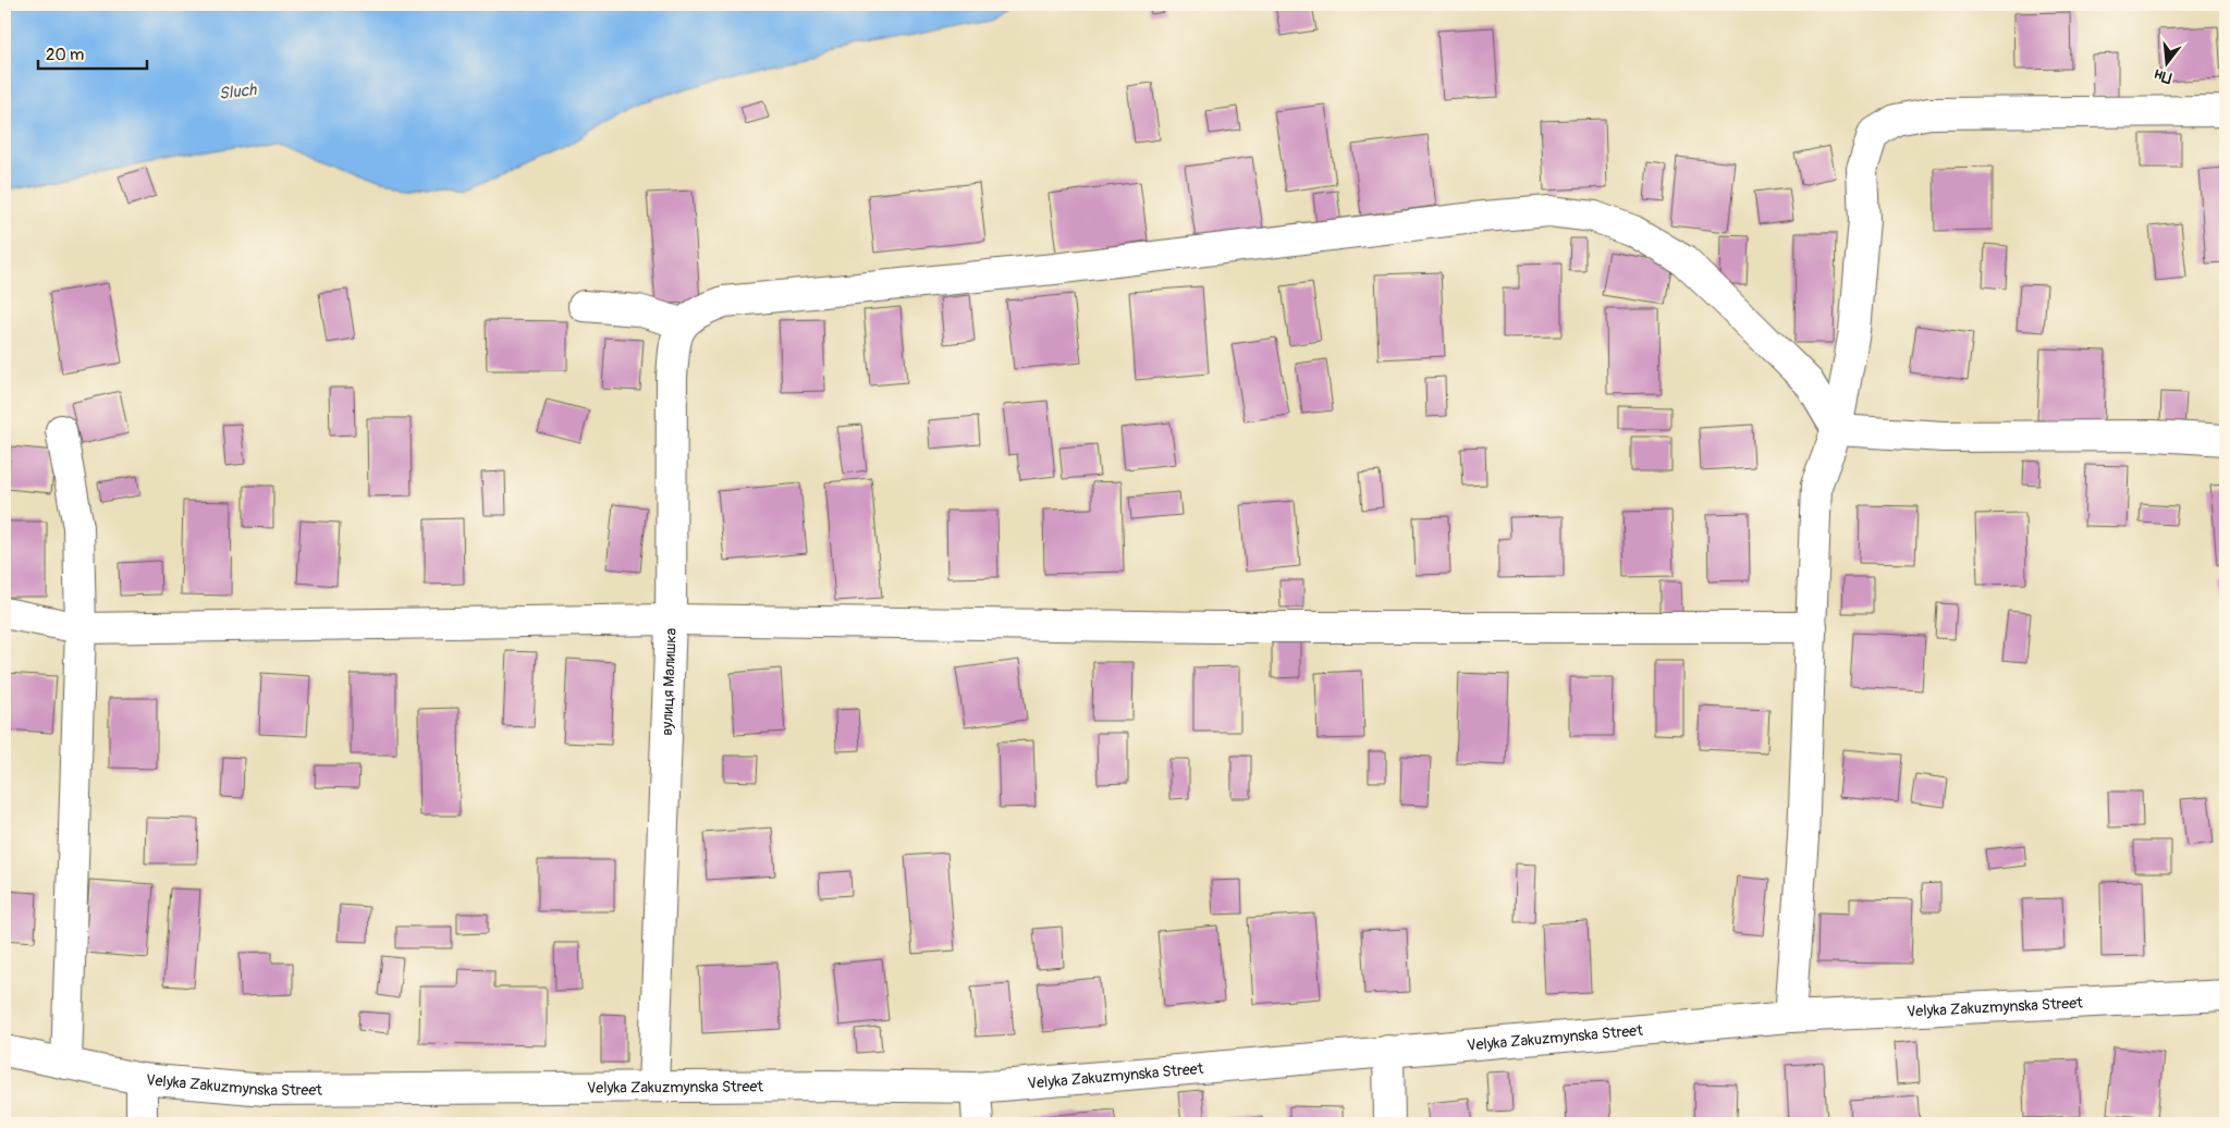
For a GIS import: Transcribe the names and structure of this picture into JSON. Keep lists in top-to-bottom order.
{
  "streets": {
    "street": ["вулиця Малишка", "Velyka Zakuzmynska Street"]
  },
  "crossings": [
    ["вулиця Малишка", "Velyka Zakuzmynska Street"]
  ],
  "water": ["Sluch"],
  "scale_bar": "20 m",
  "north": "bottom"
}
